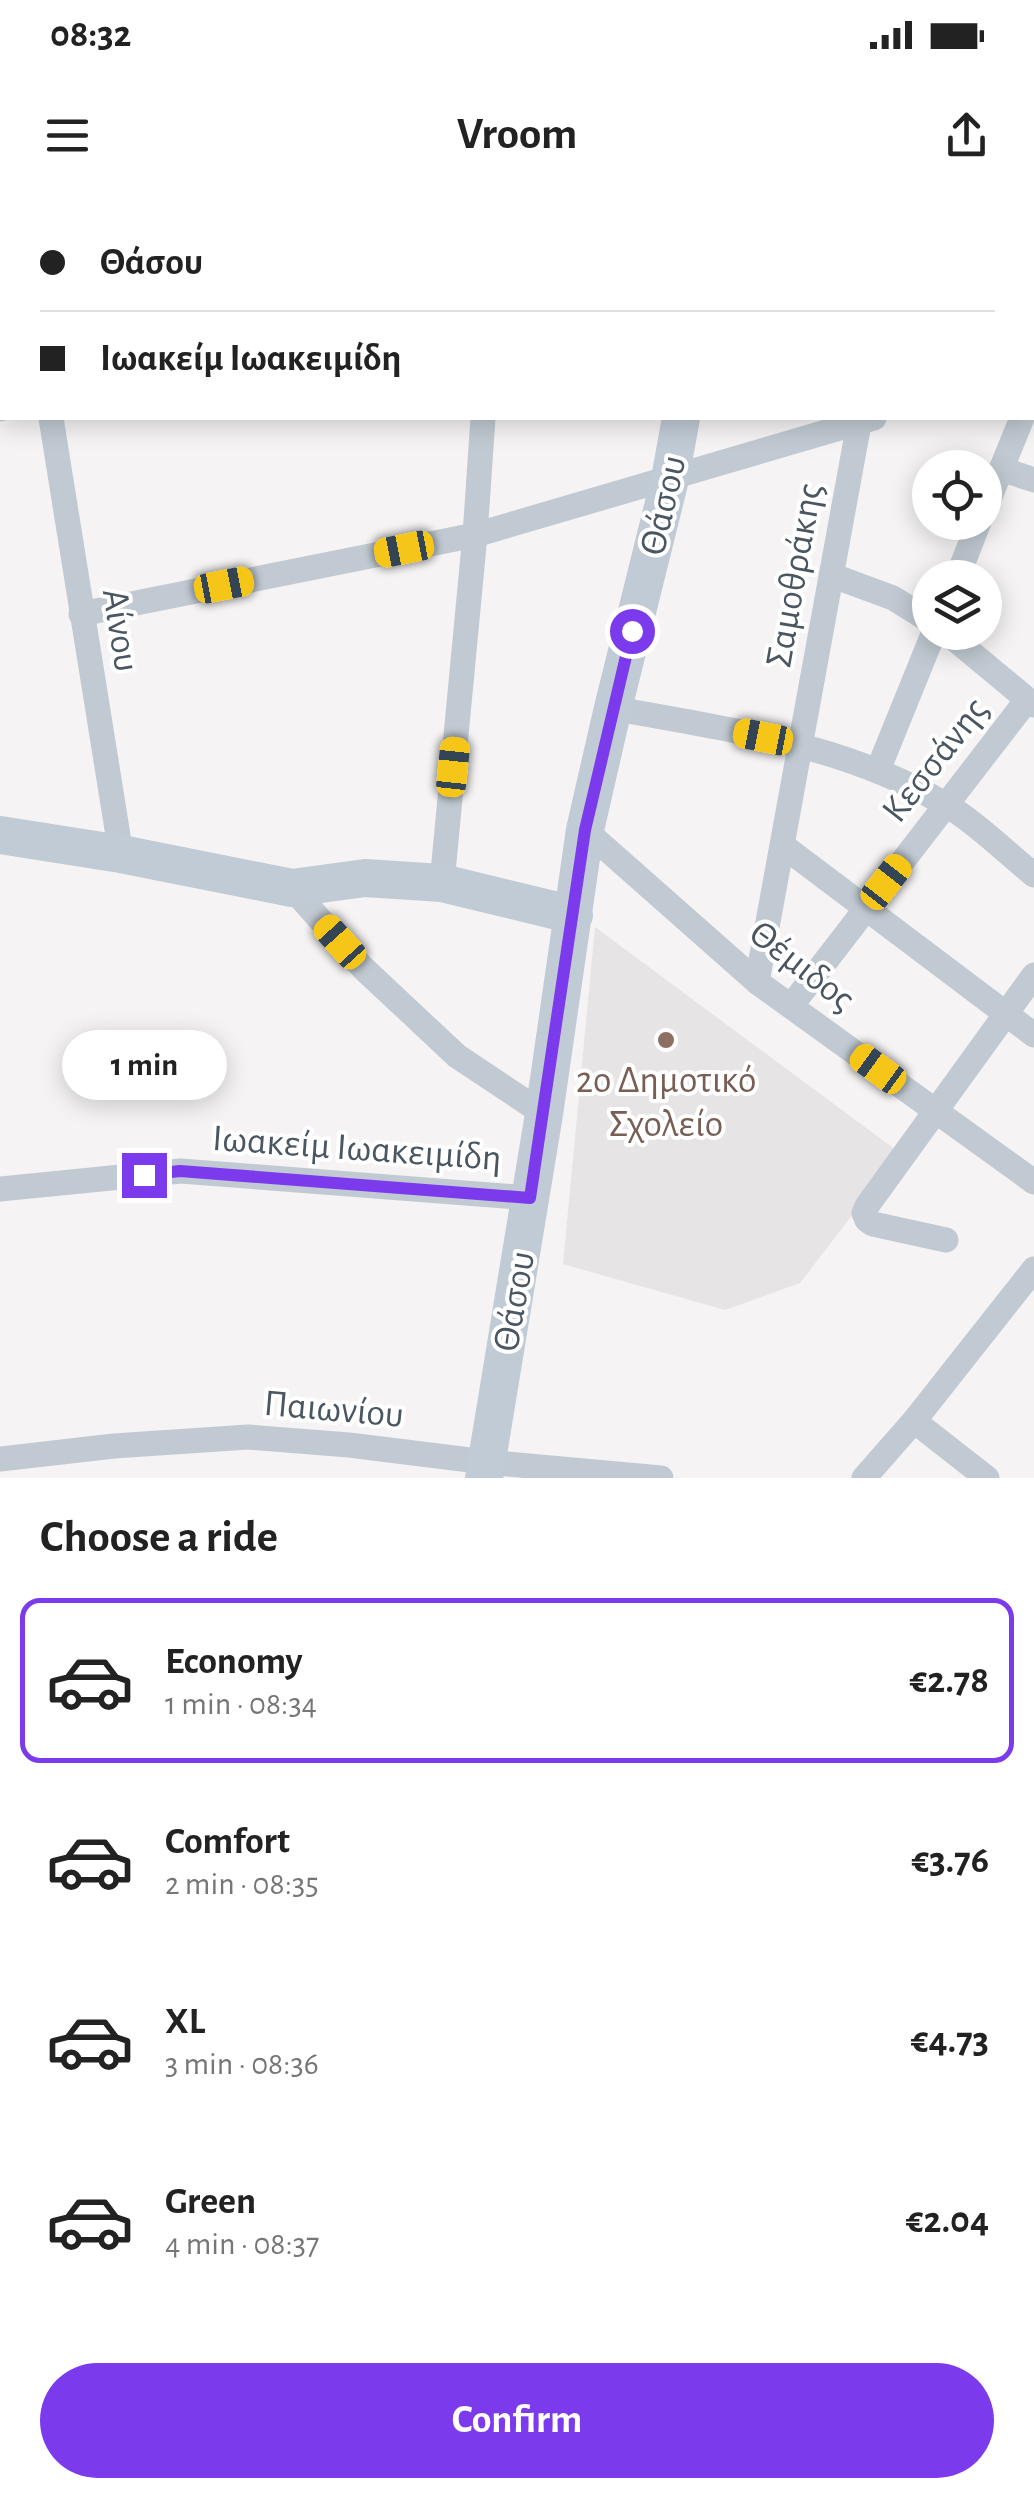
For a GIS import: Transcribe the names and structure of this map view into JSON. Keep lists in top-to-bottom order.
{
  "streets": {
    "street": [
      "Θάσου",
      "Σαμοθράκης",
      "Αίνου",
      "Κεσσάνης",
      "Θέμιδος",
      "Ιωακείμ Ιωακειμίδη",
      "Παιωνίου"
    ]
  },
  "crossings": [
    ["Θάσου", "Θέμιδος"],
    ["Θάσου", "Ιωακείμ Ιωακειμίδη"],
    ["Θάσου", "Παιωνίου"],
    ["Σαμοθράκης", "Θέμιδος"],
    ["Κεσσάνης", "Θέμιδος"]
  ],
  "places": ["2ο Δημοτικό Σχολείο"],
  "page": {
    "status": "08:32",
    "header": "Vroom",
    "banner": ["Θάσου", "Ιωακείμ Ιωακειμίδη"],
    "bubble": "1 min",
    "heading": "Choose a ride",
    "list": [
      {
        "name": "Economy",
        "note": "1 min · 08:34",
        "value": "€2.78"
      },
      {
        "name": "Comfort",
        "note": "2 min · 08:35",
        "value": "€3.76"
      },
      {
        "name": "XL",
        "note": "3 min · 08:36",
        "value": "€4.73"
      },
      {
        "name": "Green",
        "note": "4 min · 08:37",
        "value": "€2.04"
      }
    ],
    "buttons": "Confirm"
  }
}
